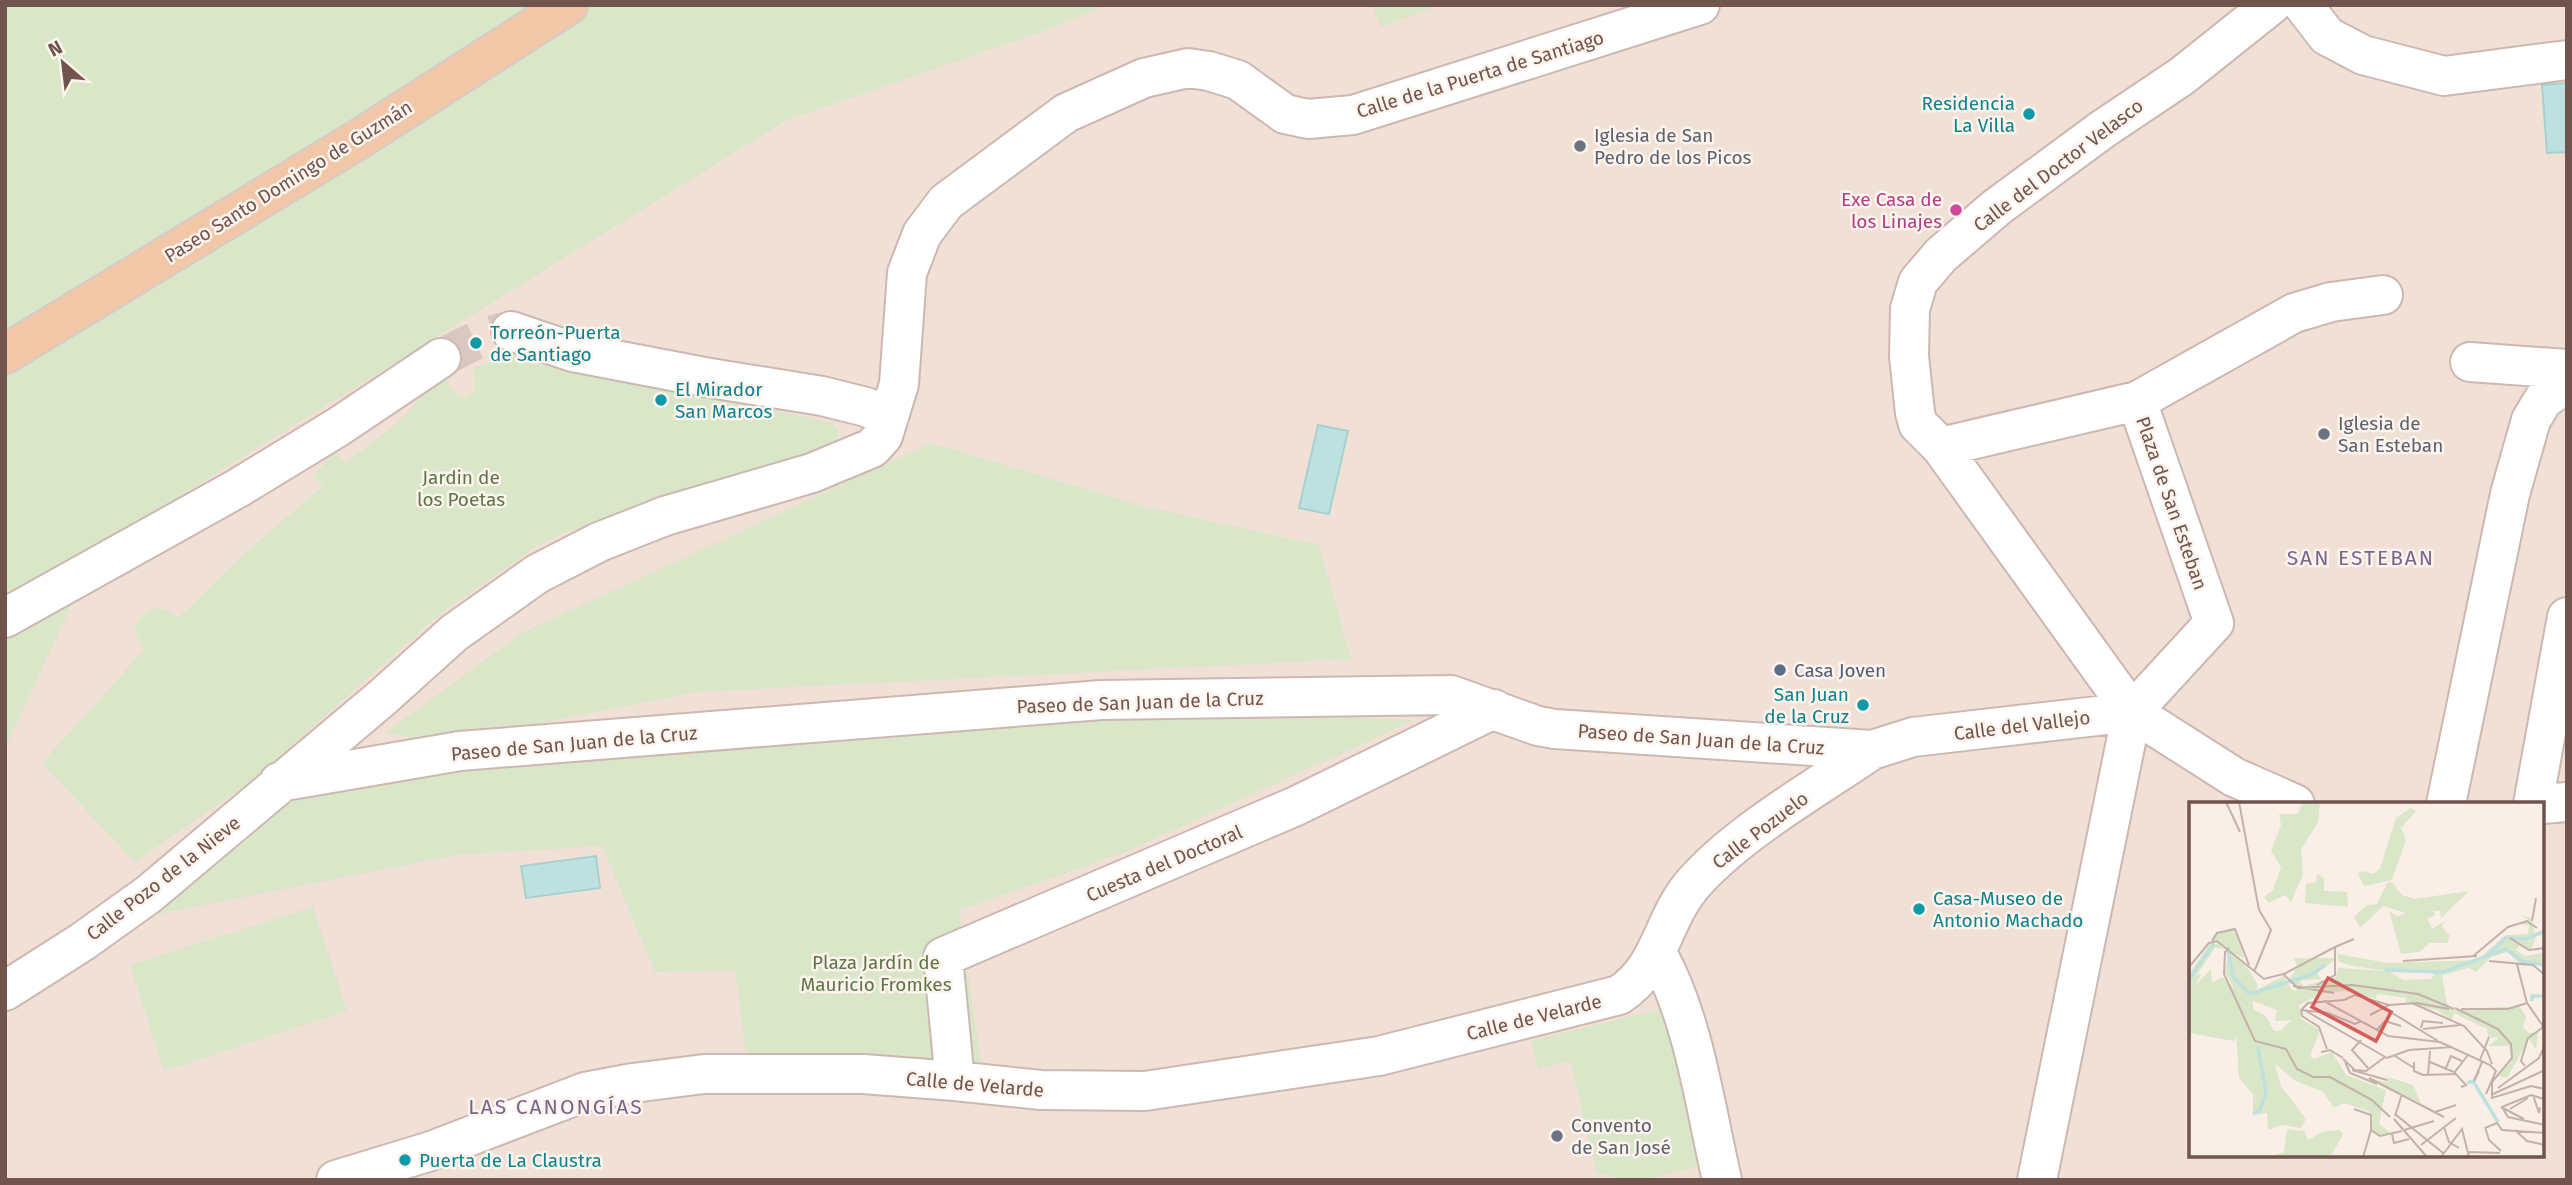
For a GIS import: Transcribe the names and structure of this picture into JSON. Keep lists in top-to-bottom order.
{
  "streets": {
    "main road": ["Paseo Santo Domingo de Guzmán"],
    "street": [
      "Calle de la Puerta de Santiago",
      "Calle del Doctor Velasco",
      "Plaza de San Esteban",
      "Paseo de San Juan de la Cruz",
      "Calle del Vallejo",
      "Calle Pozuelo",
      "Cuesta del Doctoral",
      "Calle Pozo de la Nieve",
      "Calle de Velarde"
    ]
  },
  "crossings": [
    ["Calle del Doctor Velasco", "Plaza de San Esteban"],
    ["Calle del Doctor Velasco", "Calle del Vallejo"],
    ["Plaza de San Esteban", "Calle del Vallejo"],
    ["Paseo de San Juan de la Cruz", "Calle del Vallejo"],
    ["Paseo de San Juan de la Cruz", "Calle Pozuelo"],
    ["Paseo de San Juan de la Cruz", "Cuesta del Doctoral"],
    ["Paseo de San Juan de la Cruz", "Calle Pozo de la Nieve"],
    ["Calle Pozuelo", "Calle de Velarde"],
    ["Cuesta del Doctoral", "Calle de Velarde"]
  ],
  "districts": ["SAN ESTEBAN", "LAS CANONGÍAS"],
  "parks": ["Jardin de los Poetas", "Plaza Jardín de Mauricio Fromkes"],
  "places": [
    "Residencia La Villa",
    "Iglesia de San Pedro de los Picos",
    "Exe Casa de los Linajes",
    "Torreón-Puerta de Santiago",
    "El Mirador San Marcos",
    "Iglesia de San Esteban",
    "Casa Joven",
    "San Juan de la Cruz",
    "Casa-Museo de Antonio Machado",
    "Convento de San José",
    "Puerta de La Claustra"
  ],
  "north": "top left"
}
